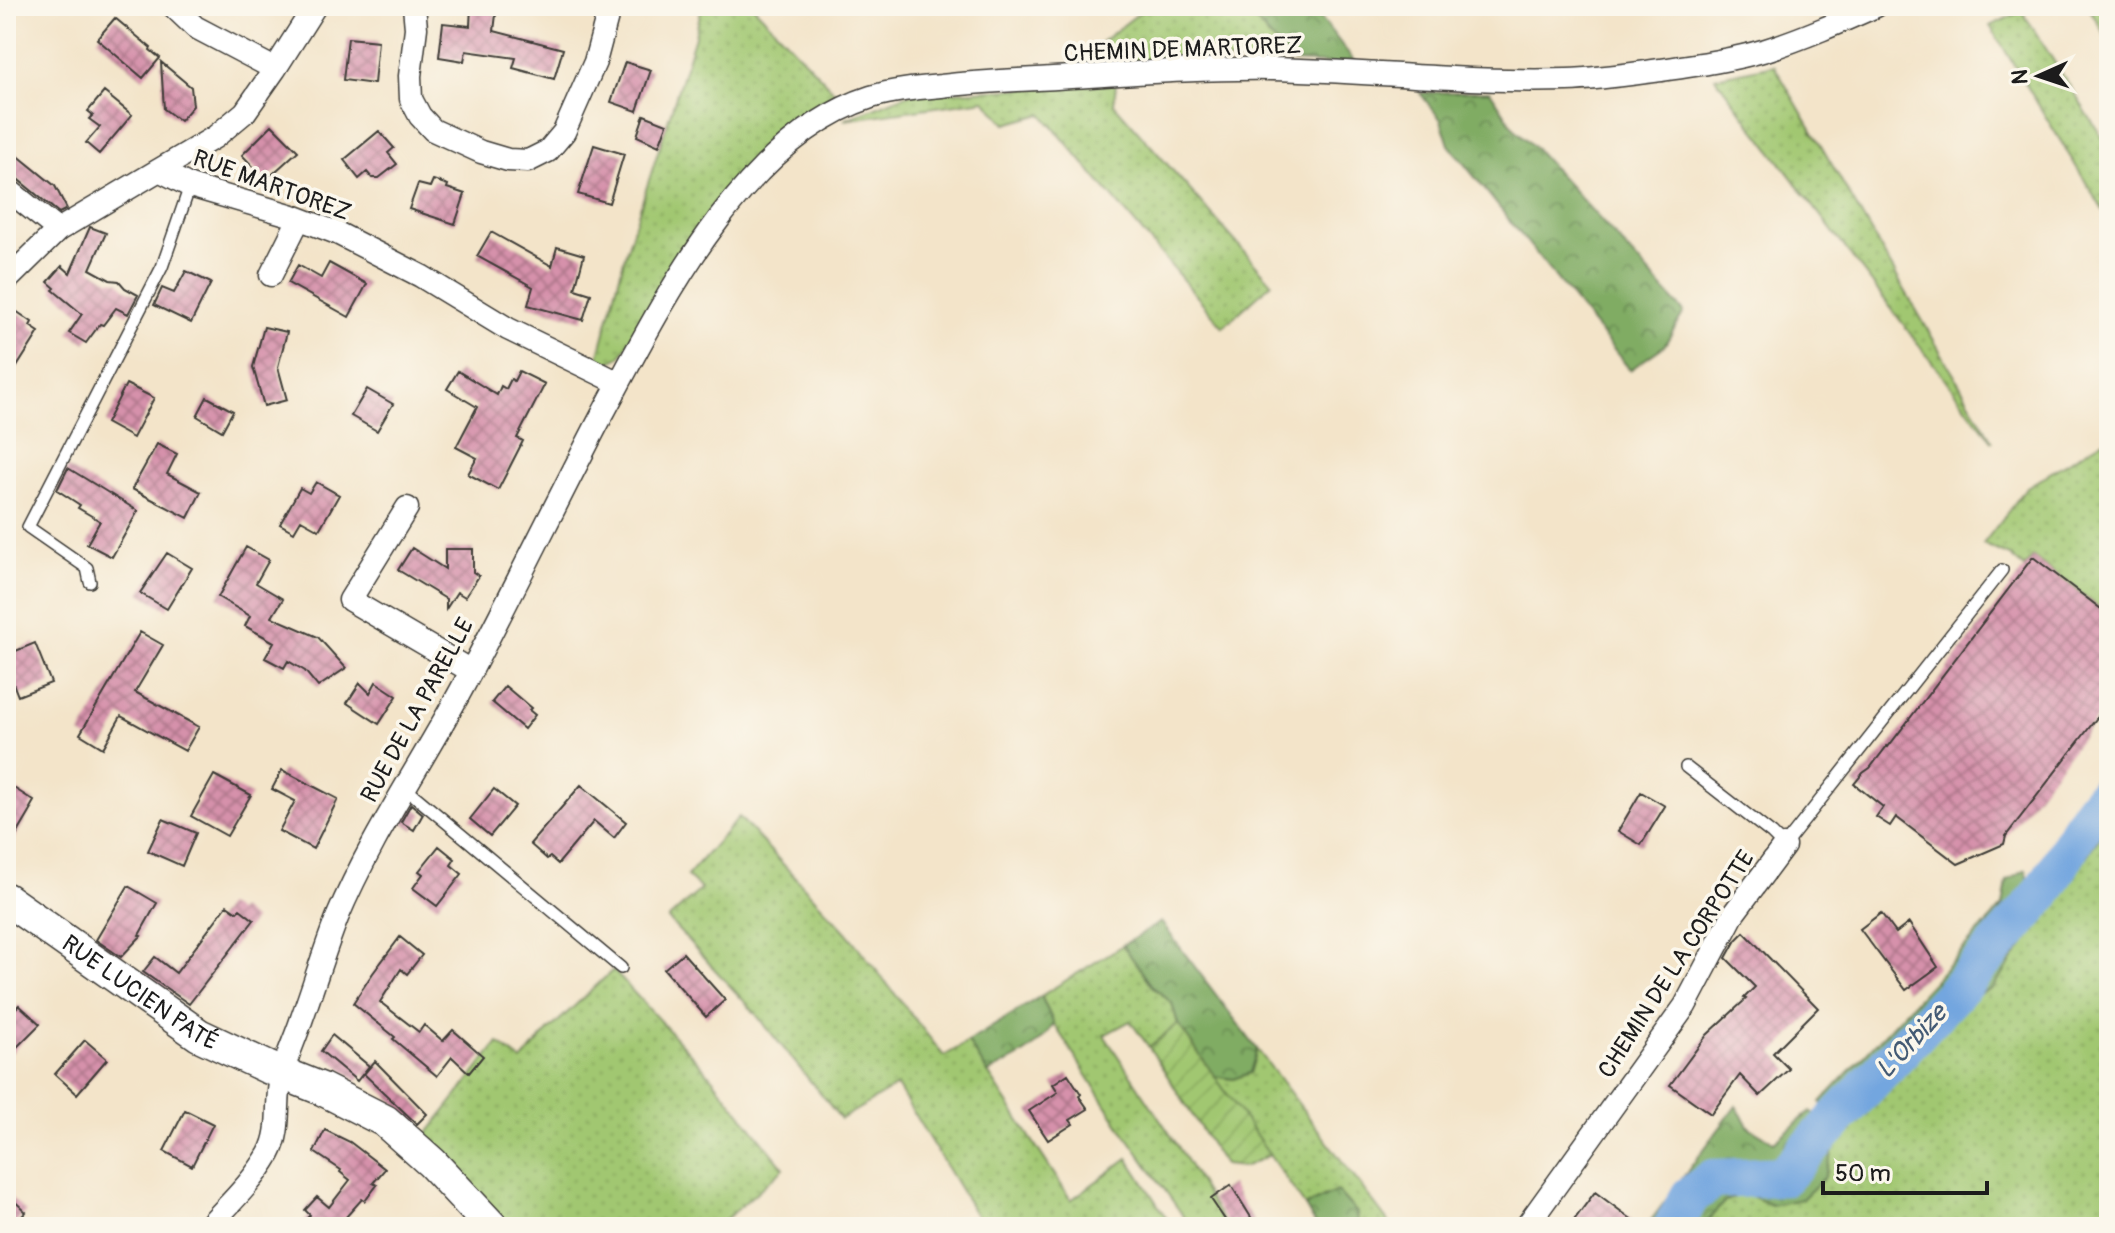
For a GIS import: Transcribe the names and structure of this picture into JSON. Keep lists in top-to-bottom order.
{
  "streets": {
    "street": [
      "CHEMIN DE MARTOREZ",
      "RUE MARTOREZ",
      "RUE DE LA PARELLE",
      "CHEMIN DE LA CORPOTTE",
      "RUE LUCIEN PATÉ"
    ]
  },
  "crossings": [
    ["CHEMIN DE MARTOREZ", "RUE MARTOREZ"],
    ["CHEMIN DE MARTOREZ", "RUE DE LA PARELLE"],
    ["RUE MARTOREZ", "RUE DE LA PARELLE"],
    ["RUE DE LA PARELLE", "RUE LUCIEN PATÉ"]
  ],
  "water": ["L'Orbize"],
  "scale_bar": "50 m",
  "north": "left"
}
